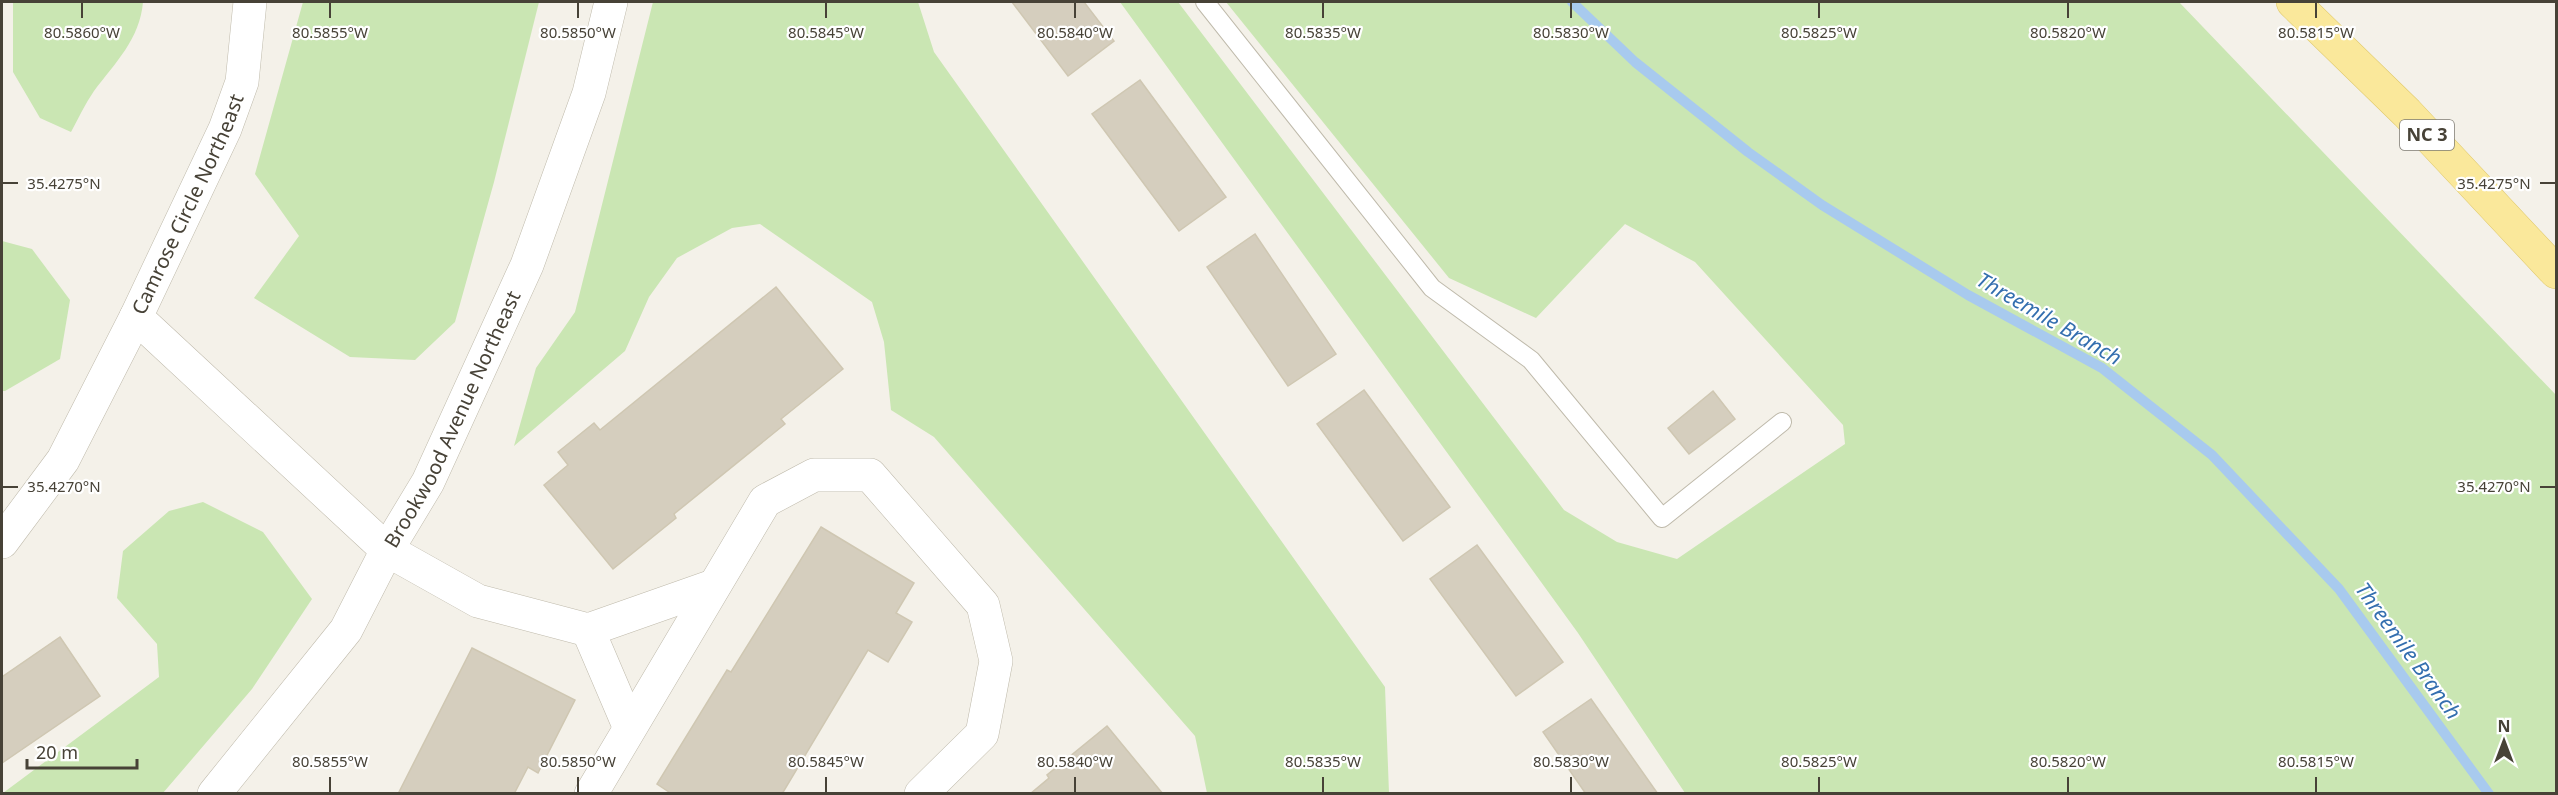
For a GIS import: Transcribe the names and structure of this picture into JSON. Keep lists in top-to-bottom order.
{
  "streets": {
    "main road": ["NC 3"],
    "street": ["Camrose Circle Northeast", "Brookwood Avenue Northeast"]
  },
  "crossings": [
    ["Camrose Circle Northeast", "Brookwood Avenue Northeast"]
  ],
  "water": ["Threemile Branch"],
  "scale_bar": "20 m",
  "north": "top",
  "coordinates": [
    "80.5860°W",
    "80.5855°W",
    "80.5850°W",
    "80.5845°W",
    "80.5840°W",
    "80.5835°W",
    "80.5830°W",
    "80.5825°W",
    "80.5820°W",
    "80.5815°W",
    "35.4275°N",
    "35.4270°N"
  ]
}
